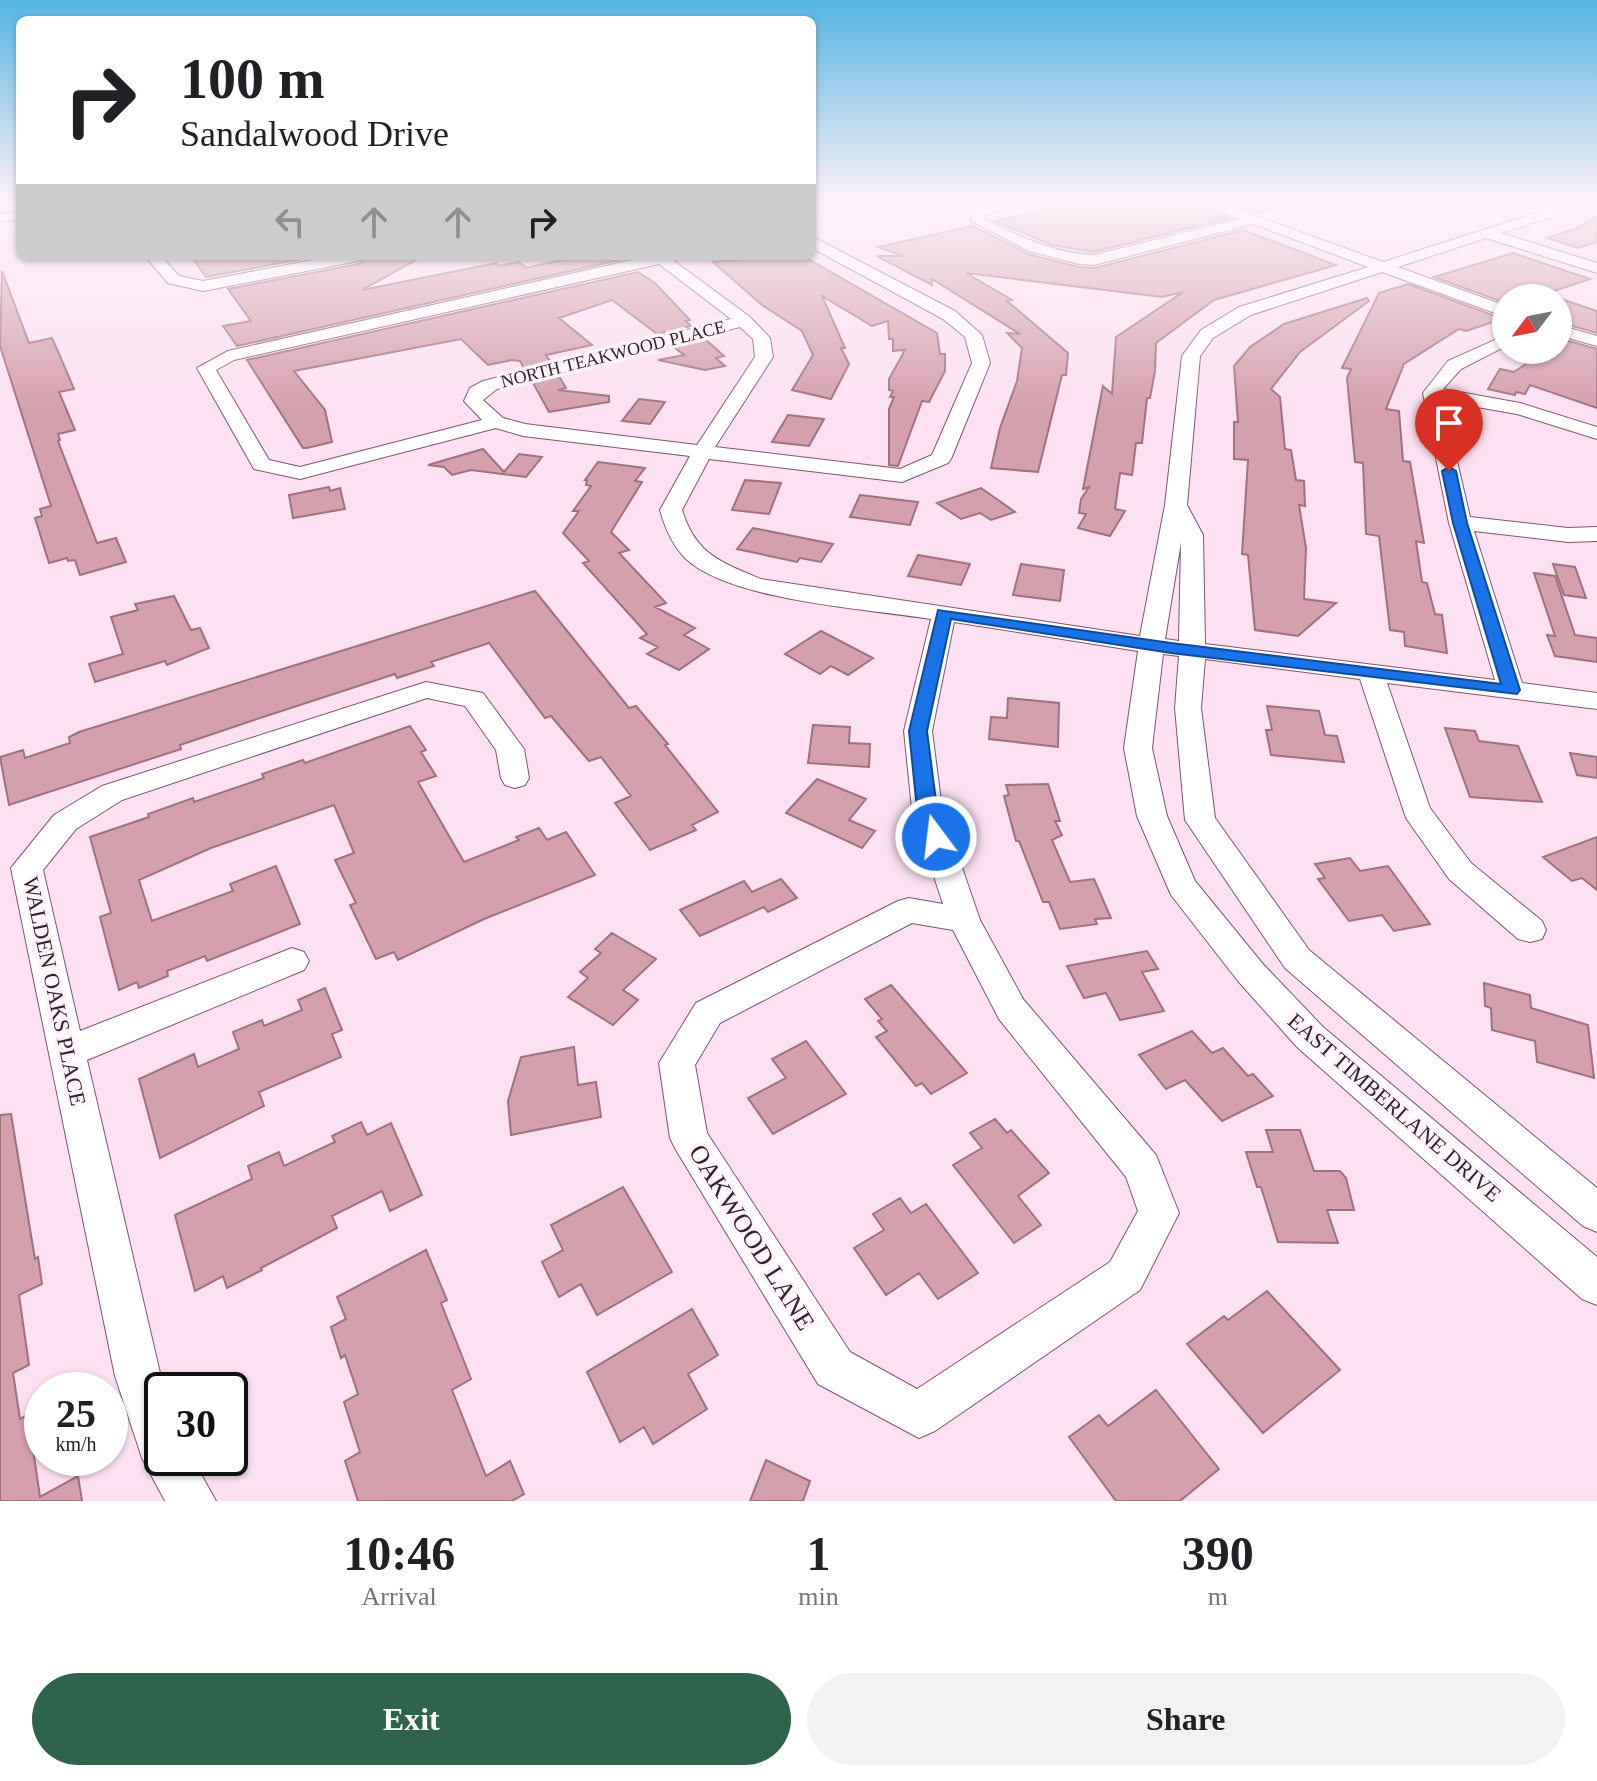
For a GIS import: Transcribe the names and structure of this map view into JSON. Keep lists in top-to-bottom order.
{
  "streets": {
    "street": [
      "NORTH TEAKWOOD PLACE",
      "WALDEN OAKS PLACE",
      "EAST TIMBERLANE DRIVE",
      "OAKWOOD LANE"
    ]
  },
  "north": "bottom left",
  "page": {
    "turn": ["100 m", "Sandalwood Drive"],
    "speed": "25 km/h",
    "limit": "30",
    "eta": [
      "10:46",
      "Arrival",
      "1",
      "min",
      "390",
      "m"
    ],
    "buttons": ["Exit", "Share"]
  }
}
